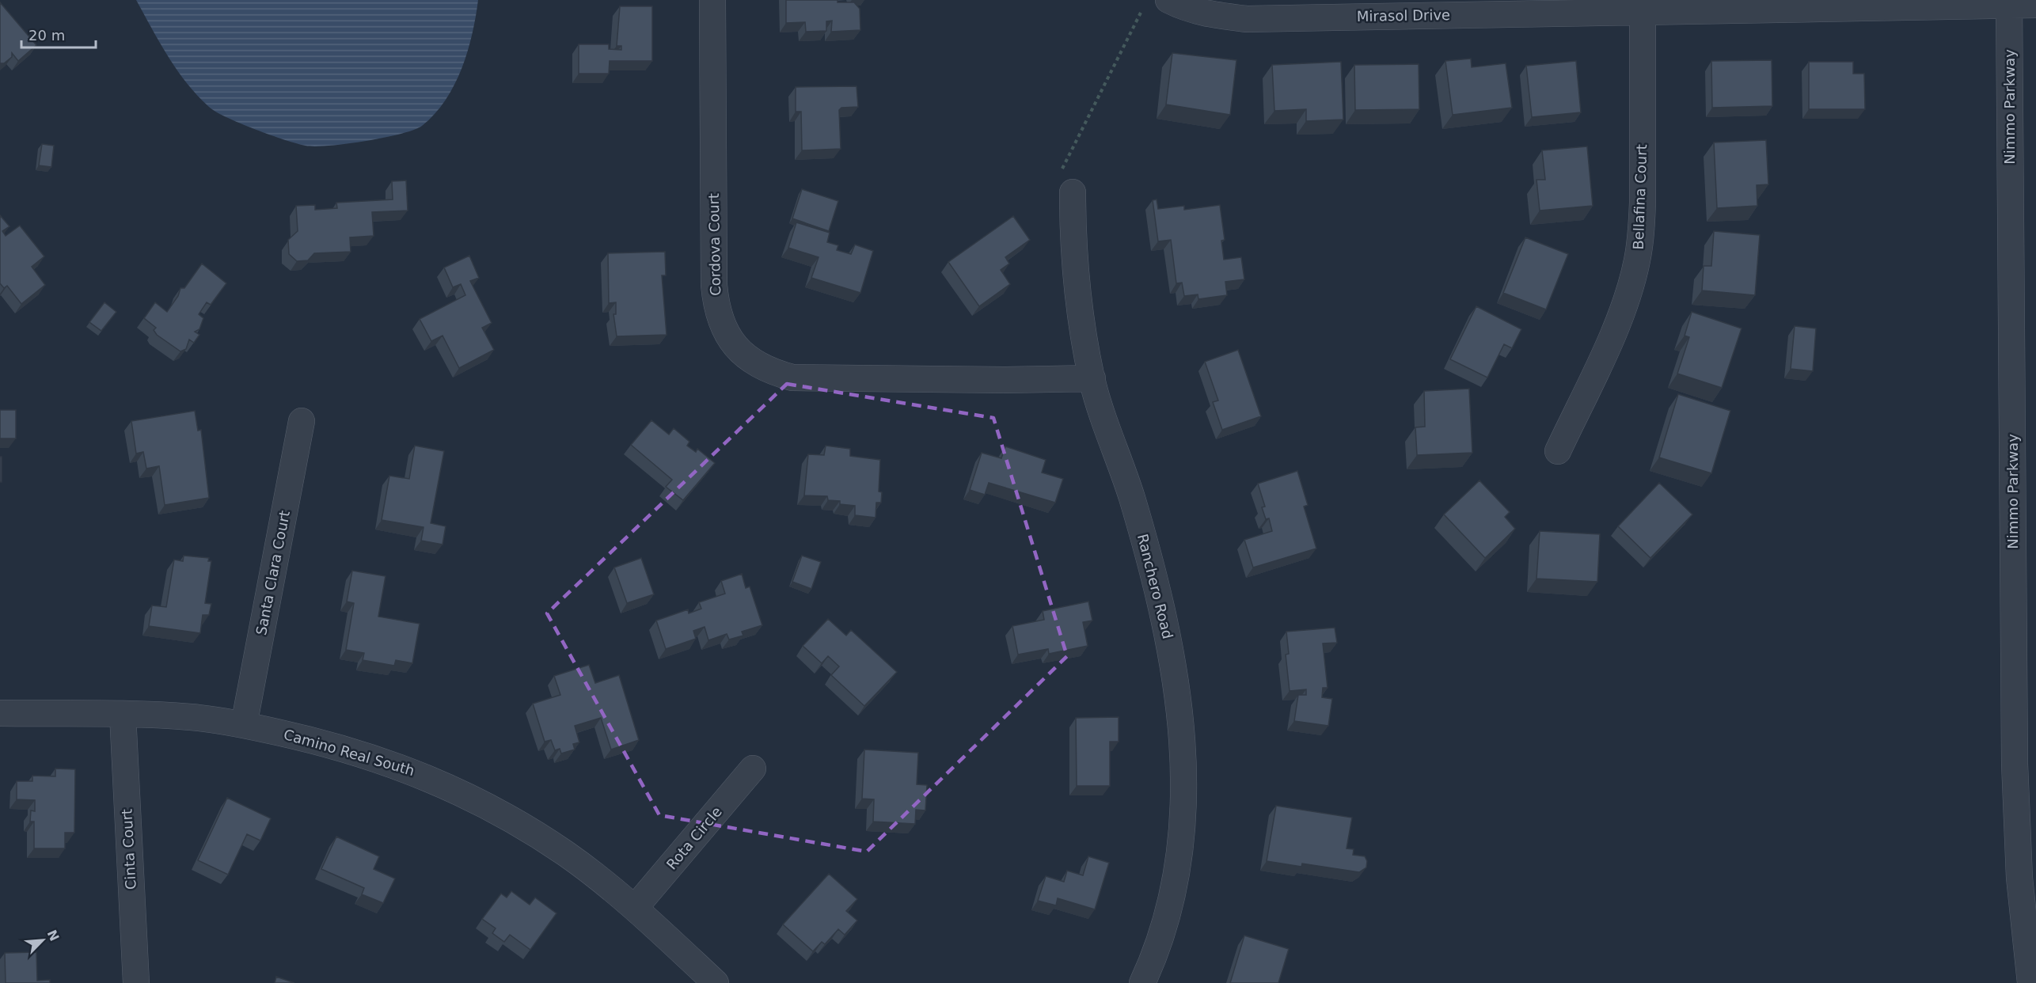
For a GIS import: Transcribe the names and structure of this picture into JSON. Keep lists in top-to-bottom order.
{
  "streets": {
    "street": [
      "Mirasol Drive",
      "Nimmo Parkway",
      "Bellafina Court",
      "Cordova Court",
      "Santa Clara Court",
      "Ranchero Road",
      "Camino Real South",
      "Rota Circle",
      "Cinta Court"
    ]
  },
  "crossings": [
    ["Mirasol Drive", "Nimmo Parkway"],
    ["Mirasol Drive", "Bellafina Court"],
    ["Cordova Court", "Ranchero Road"],
    ["Santa Clara Court", "Camino Real South"],
    ["Camino Real South", "Rota Circle"],
    ["Camino Real South", "Cinta Court"]
  ],
  "scale_bar": "20 m",
  "north": "top right"
}
